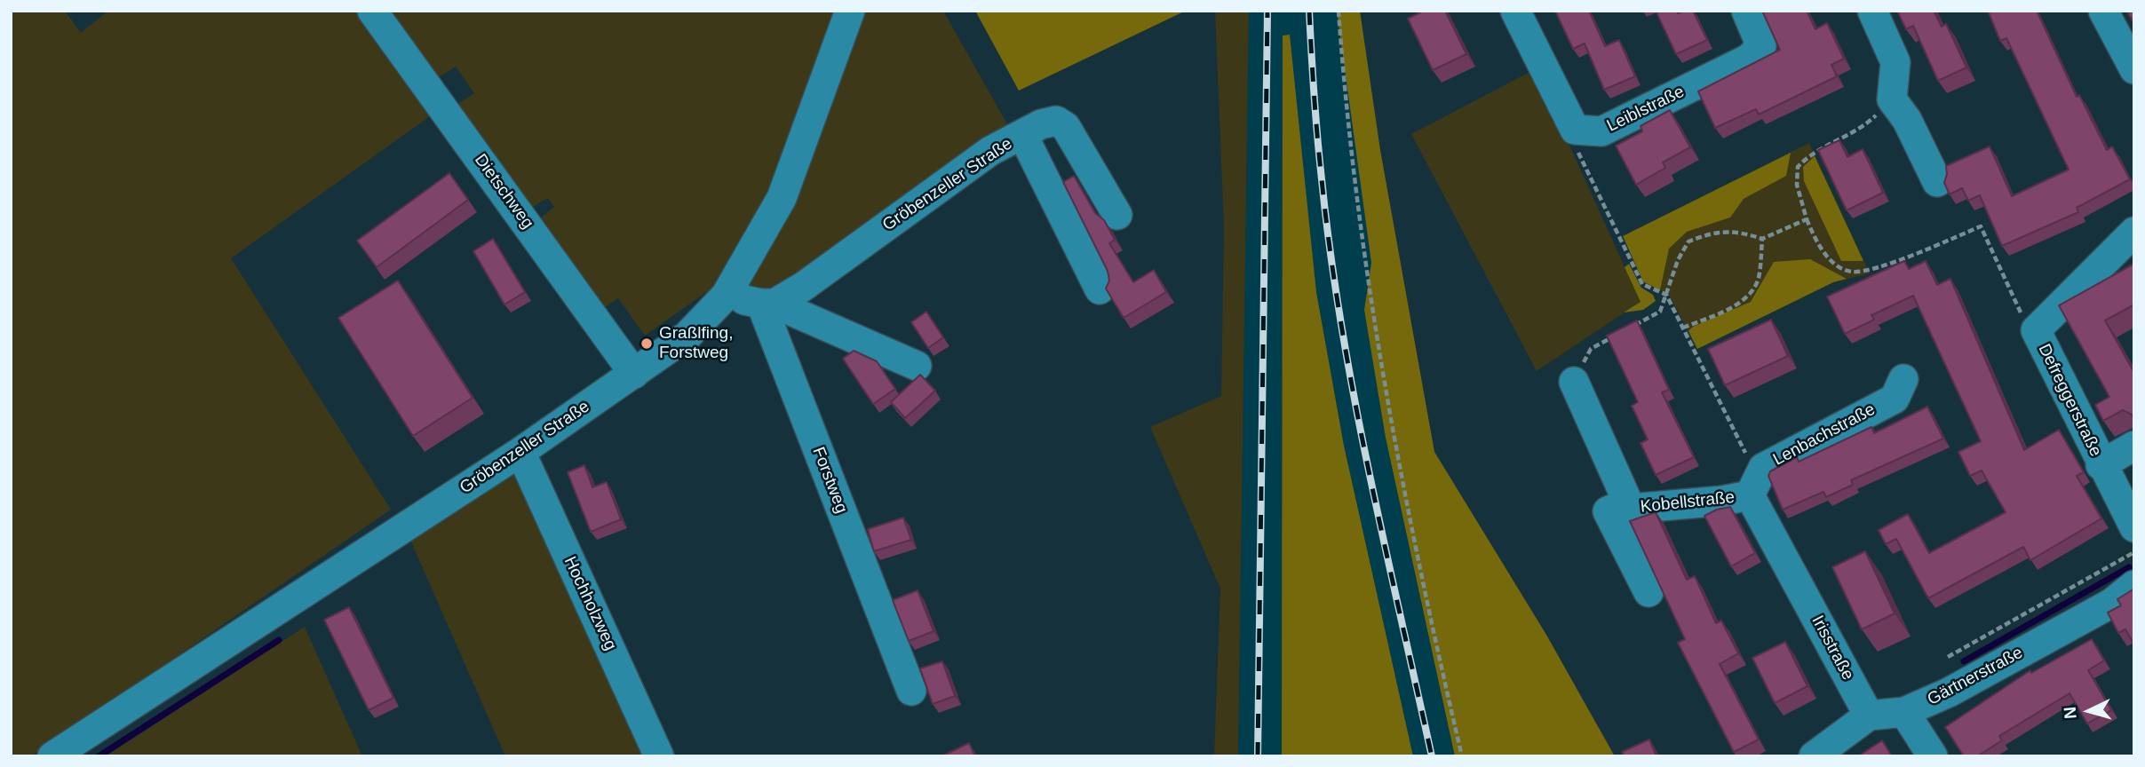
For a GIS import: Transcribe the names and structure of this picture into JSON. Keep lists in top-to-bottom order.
{
  "streets": {
    "street": [
      "Leiblstraße",
      "Gröbenzeller Straße",
      "Dietschweg",
      "Defreggerstraße",
      "Lenbachstraße",
      "Forstweg",
      "Kobellstraße",
      "Hochholzweg",
      "Irisstraße",
      "Gärtnerstraße"
    ]
  },
  "crossings": [
    ["Gröbenzeller Straße", "Dietschweg"],
    ["Gröbenzeller Straße", "Forstweg"],
    ["Gröbenzeller Straße", "Hochholzweg"],
    ["Lenbachstraße", "Kobellstraße"],
    ["Kobellstraße", "Irisstraße"],
    ["Irisstraße", "Gärtnerstraße"]
  ],
  "places": ["Graßlfing, Forstweg"],
  "north": "left"
}
